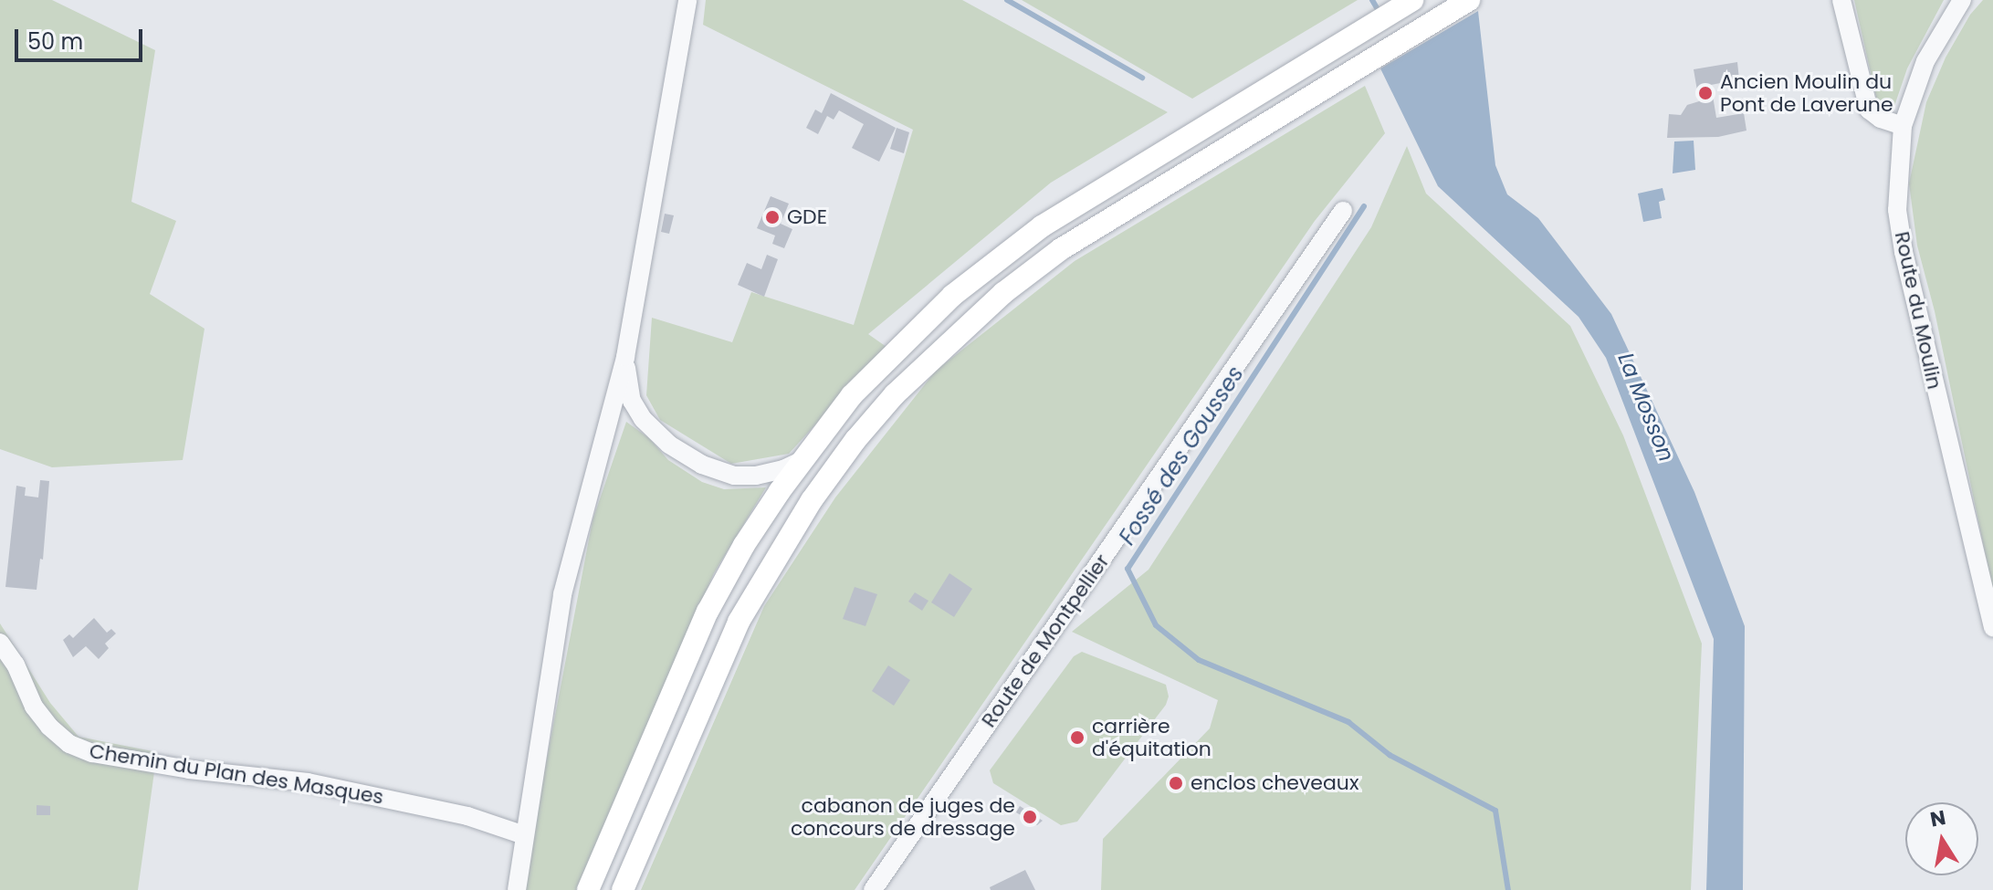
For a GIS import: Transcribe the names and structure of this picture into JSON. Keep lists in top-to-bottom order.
{
  "streets": {
    "street": ["Route du Moulin", "Route de Montpellier", "Chemin du Plan des Masques"]
  },
  "water": ["La Mosson", "Fossé des Gousses"],
  "places": [
    "Ancien Moulin du Pont de Laverune",
    "GDE",
    "carrière d'équitation",
    "enclos cheveaux",
    "cabanon de juges de concours de dressage"
  ],
  "scale_bar": "50 m",
  "north": "top"
}
